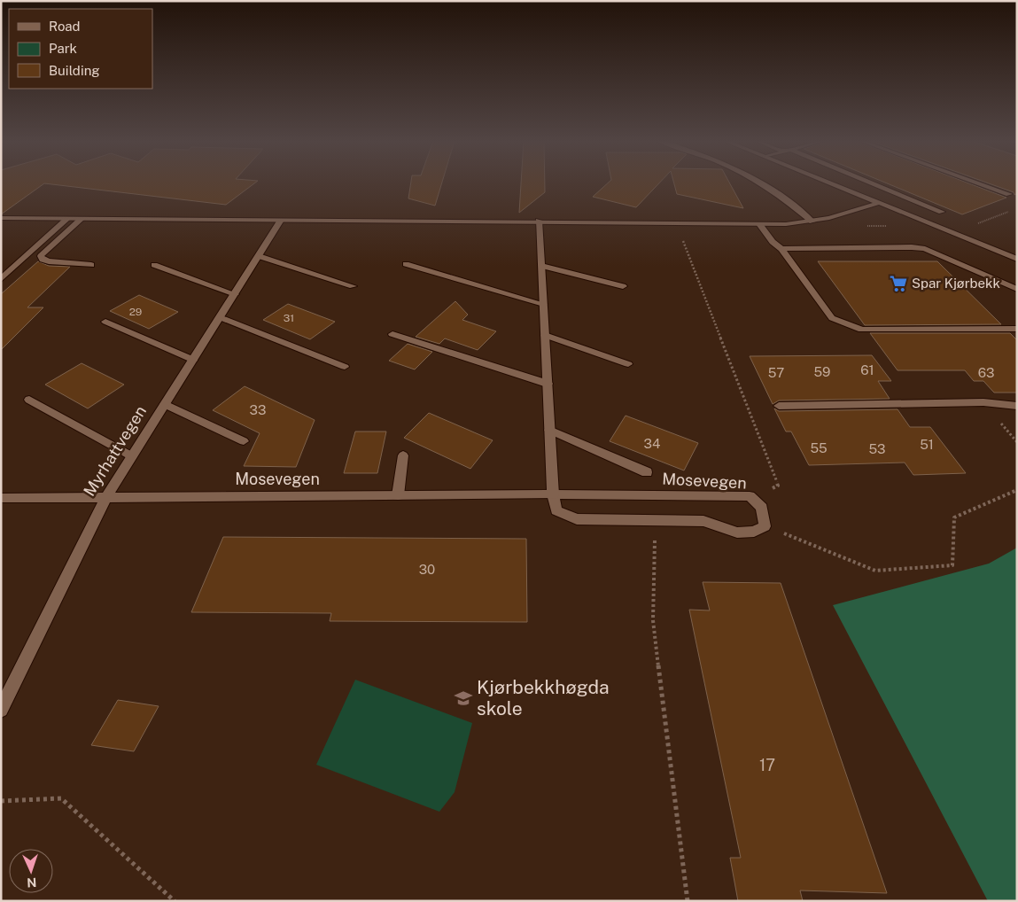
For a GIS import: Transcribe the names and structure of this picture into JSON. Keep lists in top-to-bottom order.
{
  "streets": {
    "street": ["Myrhattvegen", "Mosevegen"]
  },
  "crossings": [
    ["Myrhattvegen", "Mosevegen"]
  ],
  "places": {
    "supermarket": ["Spar Kjørbekk"],
    "school or university": ["Kjørbekkhøgda skole"]
  },
  "house_numbers": [
    "29",
    "31",
    "61",
    "59",
    "57",
    "63",
    "33",
    "34",
    "51",
    "55",
    "53",
    "30",
    "17"
  ],
  "legend": ["Road", "Park", "Building"],
  "north": "bottom"
}
